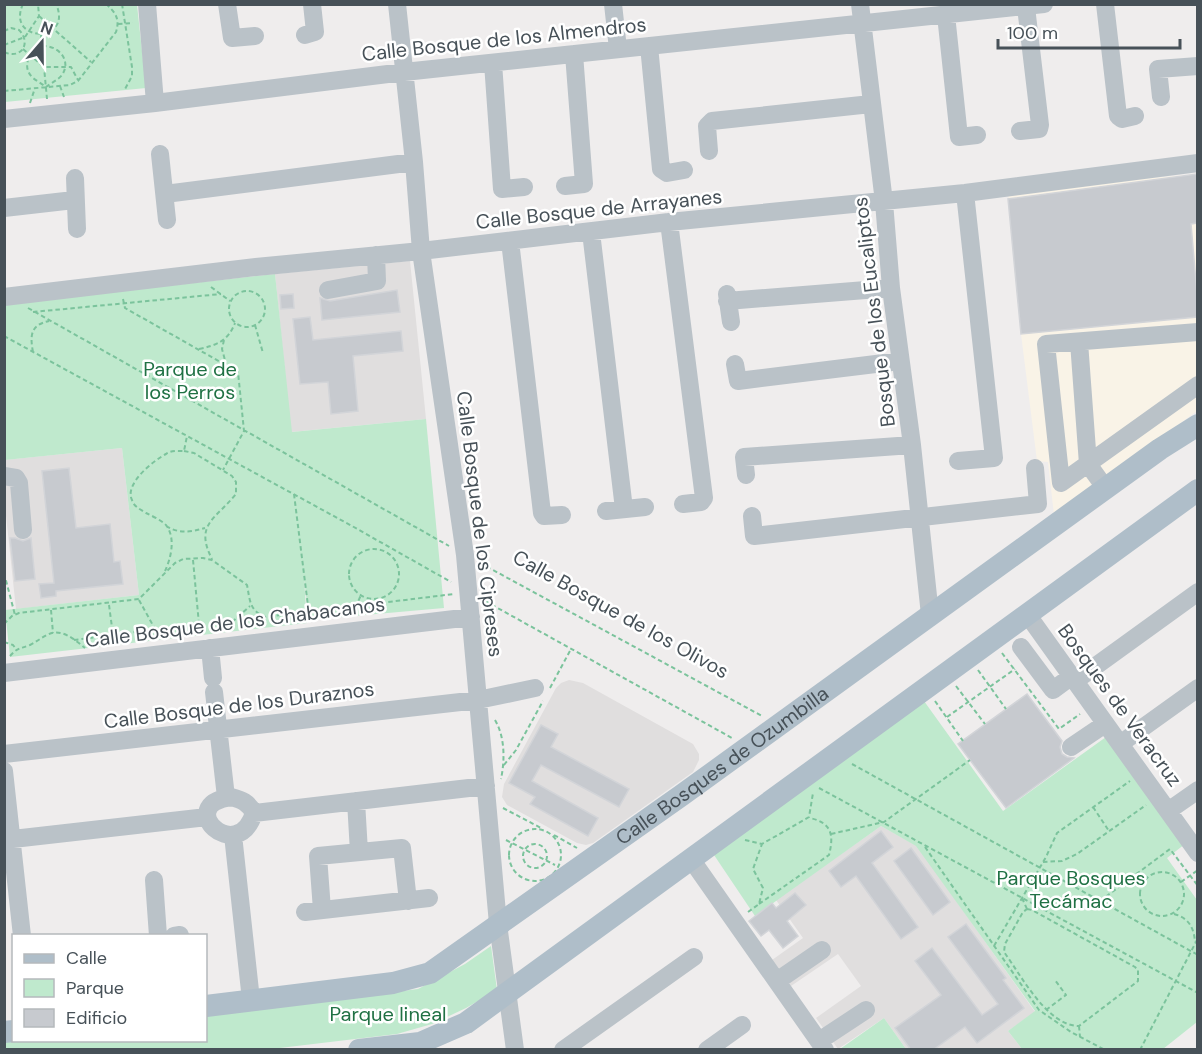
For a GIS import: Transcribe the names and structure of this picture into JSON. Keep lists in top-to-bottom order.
{
  "streets": {
    "main road": ["Calle Bosques de Ozumbilla"],
    "street": [
      "Calle Bosque de los Almendros",
      "Calle Bosque de Arrayanes",
      "Bosque de los Eucaliptos",
      "Calle Bosque de los Cipreses",
      "Calle Bosque de los Chabacanos",
      "Calle Bosque de los Duraznos",
      "Bosques de Veracruz"
    ],
    "path": ["Calle Bosque de los Olivos"]
  },
  "crossings": [
    ["Calle Bosque de los Almendros", "Bosque de los Eucaliptos"],
    ["Calle Bosque de los Almendros", "Calle Bosque de los Cipreses"],
    ["Calle Bosque de Arrayanes", "Bosque de los Eucaliptos"],
    ["Calle Bosque de Arrayanes", "Calle Bosque de los Cipreses"],
    ["Calle Bosque de Arrayanes", "Calle Bosque de los Olivos"],
    ["Bosque de los Eucaliptos", "Calle Bosques de Ozumbilla"],
    ["Calle Bosque de los Cipreses", "Calle Bosque de los Olivos"],
    ["Calle Bosque de los Cipreses", "Calle Bosque de los Chabacanos"],
    ["Calle Bosque de los Cipreses", "Calle Bosque de los Duraznos"],
    ["Calle Bosque de los Cipreses", "Calle Bosques de Ozumbilla"],
    ["Calle Bosque de los Olivos", "Calle Bosques de Ozumbilla"]
  ],
  "parks": ["Parque de los Perros", "Parque Bosques Tecámac", "Parque lineal"],
  "legend": ["Calle", "Parque", "Edificio"],
  "scale_bar": "100 m",
  "north": "top"
}
